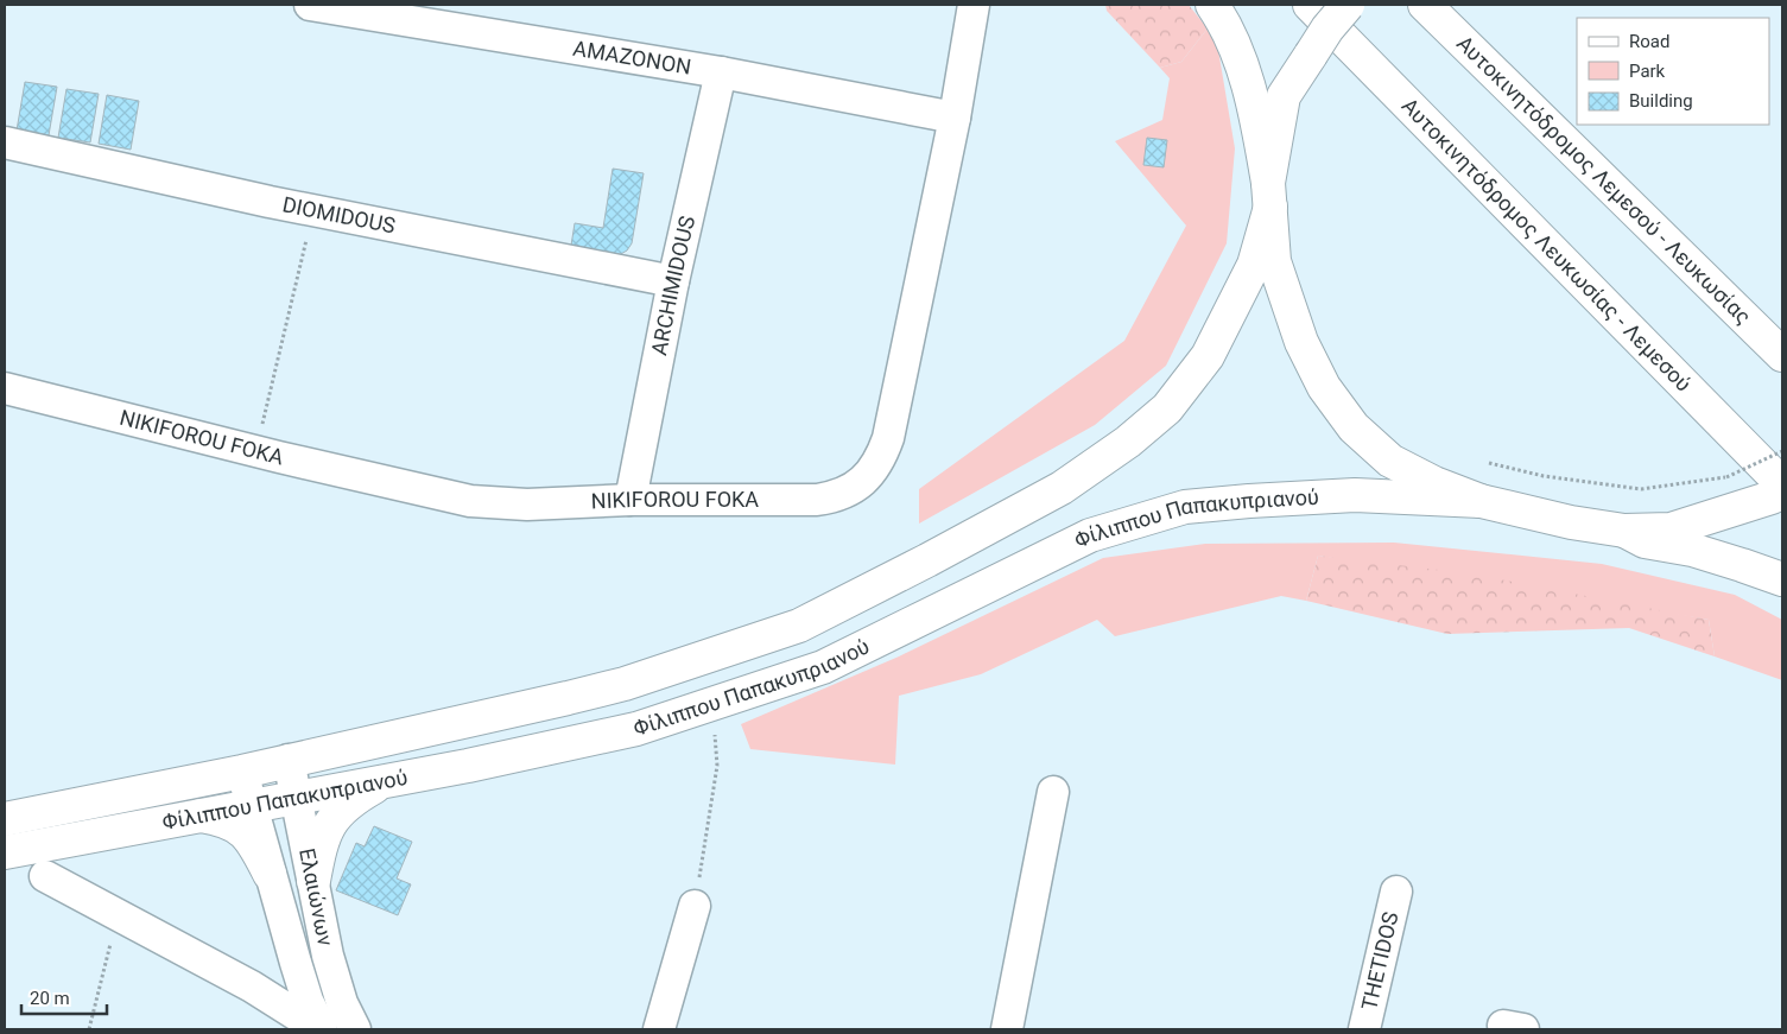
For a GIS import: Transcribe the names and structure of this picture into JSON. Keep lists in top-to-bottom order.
{
  "streets": {
    "main road": ["Αυτοκινητόδρομος Λεμεσού - Λευκωσίας", "Αυτοκινητόδρομος Λευκωσίας - Λεμεσού", "Φίλιππου Παπακυπριανού"],
    "street": [
      "AMAZONON",
      "DIOMIDOUS",
      "ARCHIMIDOUS",
      "NIKIFOROU FOKA",
      "Ελαιώνων",
      "THETIDOS"
    ]
  },
  "crossings": [
    ["AMAZONON", "ARCHIMIDOUS"],
    ["AMAZONON", "NIKIFOROU FOKA"],
    ["DIOMIDOUS", "ARCHIMIDOUS"],
    ["ARCHIMIDOUS", "NIKIFOROU FOKA"],
    ["Φίλιππου Παπακυπριανού", "Ελαιώνων"]
  ],
  "legend": ["Road", "Park", "Building"],
  "scale_bar": "20 m"
}
